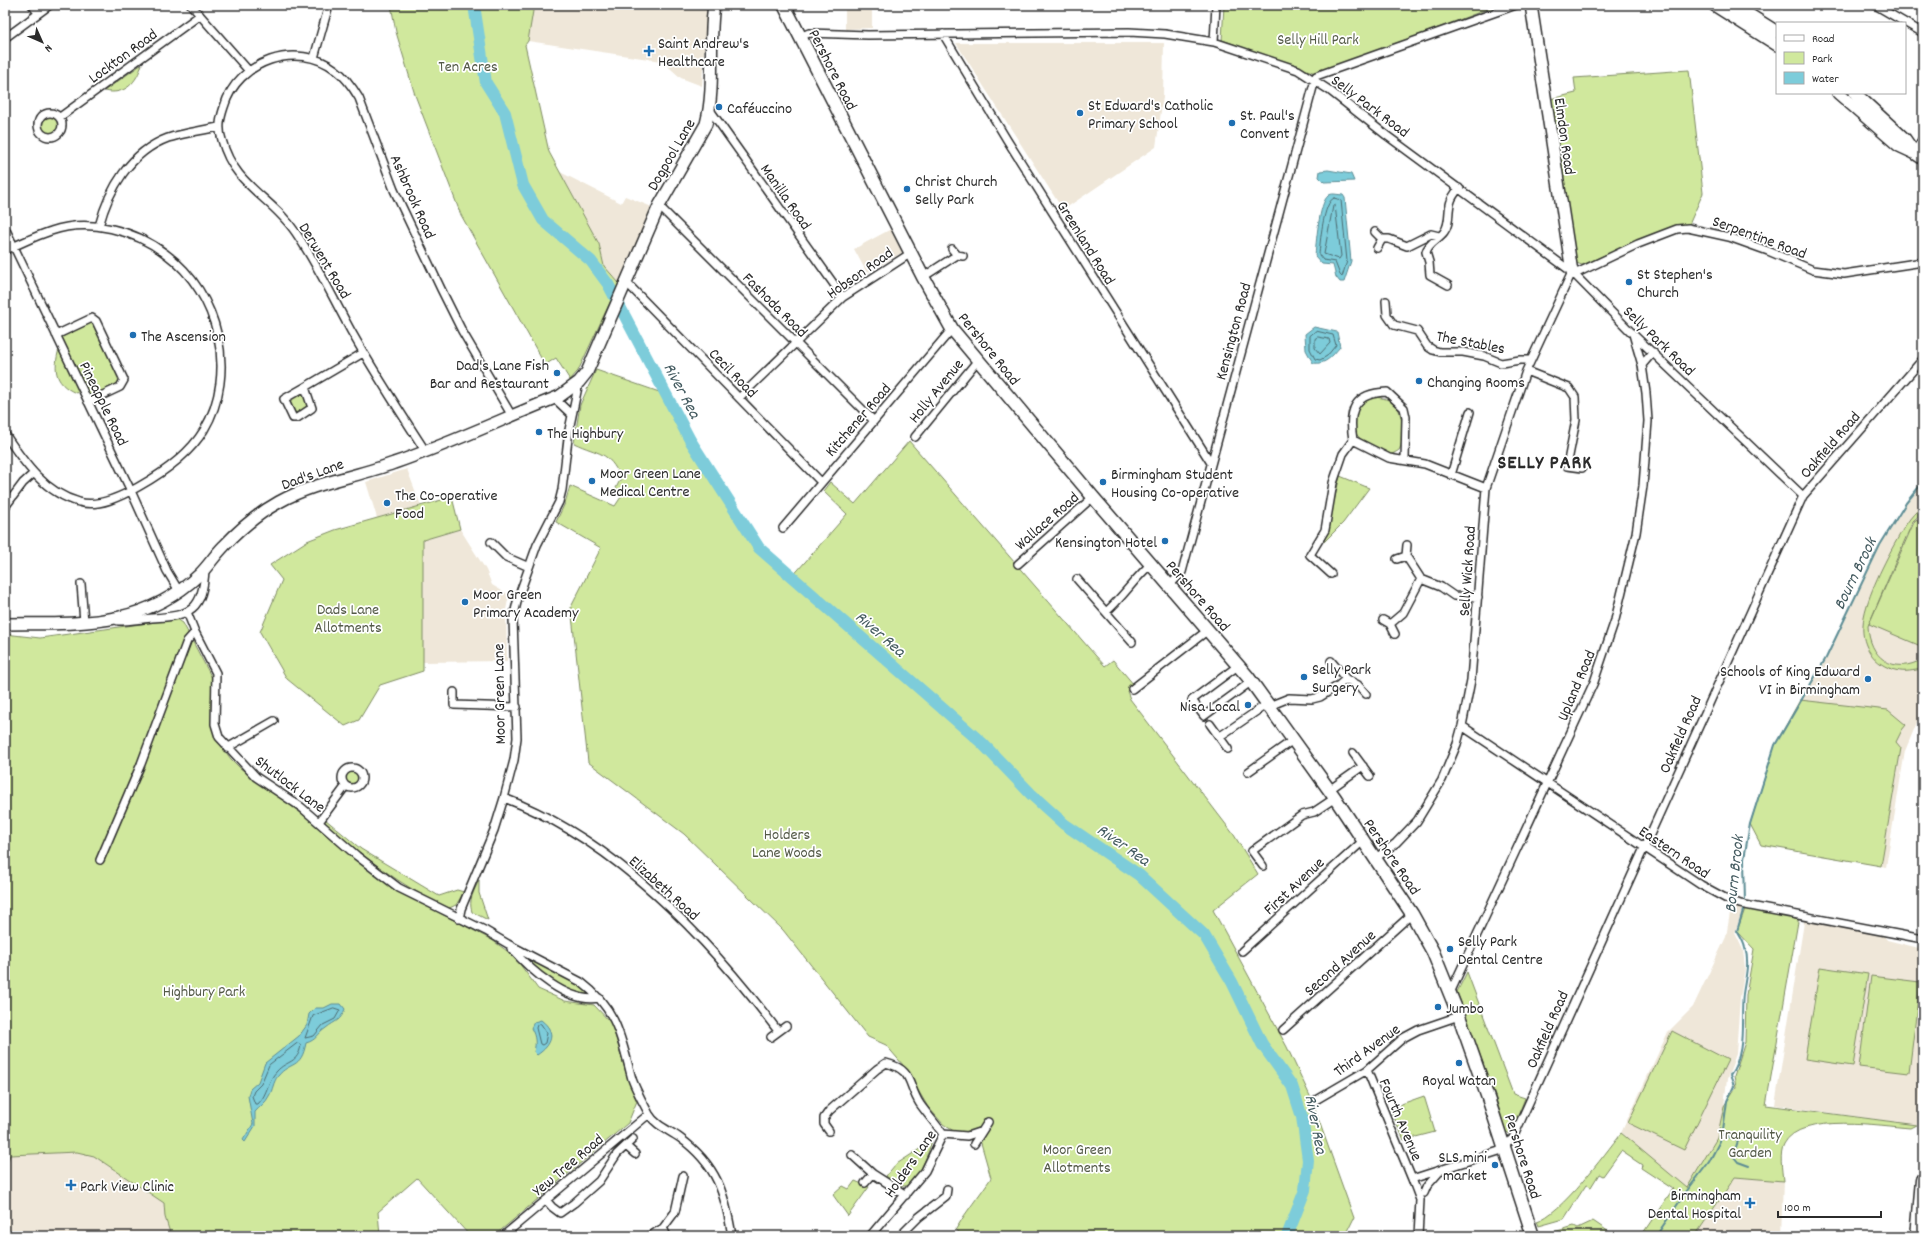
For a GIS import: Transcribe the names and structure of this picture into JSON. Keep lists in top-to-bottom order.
{
  "streets": {
    "main road": ["Pershore Road"],
    "street": [
      "Lockton Road",
      "Selly Park Road",
      "Elmdon Road",
      "Dogpool Lane",
      "Ashbrook Road",
      "Manilla Road",
      "Serpentine Road",
      "Greenland Road",
      "Derwent Road",
      "Hobson Road",
      "Fashoda Road",
      "Kensington Road",
      "The Stables",
      "Cecil Road",
      "Holly Avenue",
      "Pineapple Road",
      "Kitchener Road",
      "Oakfield Road",
      "Dad's Lane",
      "Wallace Road",
      "Selly Wick Road",
      "Upland Road",
      "Moor Green Lane",
      "Shutlock Lane",
      "Eastern Road",
      "First Avenue",
      "Elizabeth Road",
      "Second Avenue",
      "Third Avenue",
      "Fourth Avenue",
      "Holders Lane",
      "Yew Tree Road"
    ]
  },
  "crossings": [
    ["Pershore Road", "Selly Park Road"],
    ["Pershore Road", "Hobson Road"],
    ["Pershore Road", "Kensington Road"],
    ["Pershore Road", "Holly Avenue"],
    ["Pershore Road", "Kitchener Road"],
    ["Pershore Road", "Oakfield Road"],
    ["Pershore Road", "Wallace Road"],
    ["Pershore Road", "Selly Wick Road"],
    ["Pershore Road", "Upland Road"],
    ["Pershore Road", "First Avenue"],
    ["Pershore Road", "Second Avenue"],
    ["Pershore Road", "Third Avenue"],
    ["Selly Park Road", "Elmdon Road"],
    ["Selly Park Road", "Serpentine Road"],
    ["Selly Park Road", "Greenland Road"],
    ["Selly Park Road", "Kensington Road"],
    ["Selly Park Road", "Oakfield Road"],
    ["Selly Park Road", "Selly Wick Road"],
    ["Selly Park Road", "Upland Road"],
    ["Elmdon Road", "Serpentine Road"],
    ["Elmdon Road", "Selly Wick Road"],
    ["Dogpool Lane", "Manilla Road"],
    ["Dogpool Lane", "Fashoda Road"],
    ["Dogpool Lane", "Cecil Road"],
    ["Dogpool Lane", "Moor Green Lane"],
    ["Ashbrook Road", "Dad's Lane"],
    ["Manilla Road", "Hobson Road"],
    ["Serpentine Road", "Selly Wick Road"],
    ["Greenland Road", "Kensington Road"],
    ["Derwent Road", "Dad's Lane"],
    ["Hobson Road", "Fashoda Road"],
    ["Hobson Road", "Cecil Road"],
    ["Fashoda Road", "Kitchener Road"],
    ["The Stables", "Selly Wick Road"],
    ["Cecil Road", "Kitchener Road"],
    ["Pineapple Road", "Dad's Lane"],
    ["Oakfield Road", "Eastern Road"],
    ["Dad's Lane", "Moor Green Lane"],
    ["Selly Wick Road", "Eastern Road"],
    ["Upland Road", "Eastern Road"],
    ["Moor Green Lane", "Shutlock Lane"],
    ["Moor Green Lane", "Elizabeth Road"],
    ["Third Avenue", "Fourth Avenue"]
  ],
  "districts": ["SELLY PARK"],
  "water": ["River Rea", "Bourn Brook"],
  "parks": [
    "Selly Hill Park",
    "Ten Acres",
    "Dads Lane Allotments",
    "Holders Lane Woods",
    "Highbury Park",
    "Tranquility Garden",
    "Moor Green Allotments"
  ],
  "places": {
    "health": ["Saint Andrew's Healthcare", "Park View Clinic", "Birmingham Dental Hospital"],
    "other": [
      "Caféuccino",
      "St Edward's Catholic Primary School",
      "St. Paul's Convent",
      "Christ Church Selly Park",
      "St Stephen's Church",
      "The Ascension",
      "Dad's Lane Fish Bar and Restaurant",
      "Changing Rooms",
      "The Highbury",
      "Moor Green Lane Medical Centre",
      "Birmingham Student Housing Co-operative",
      "The Co-operative Food",
      "Kensington Hotel",
      "Moor Green Primary Academy",
      "Selly Park Surgery",
      "Schools of King Edward VI in Birmingham",
      "Nisa Local",
      "Selly Park Dental Centre",
      "Jumbo",
      "Royal Watan",
      "SLS mini market"
    ]
  },
  "legend": ["Road", "Park", "Water"],
  "scale_bar": "100 m",
  "north": "bottom right"
}
